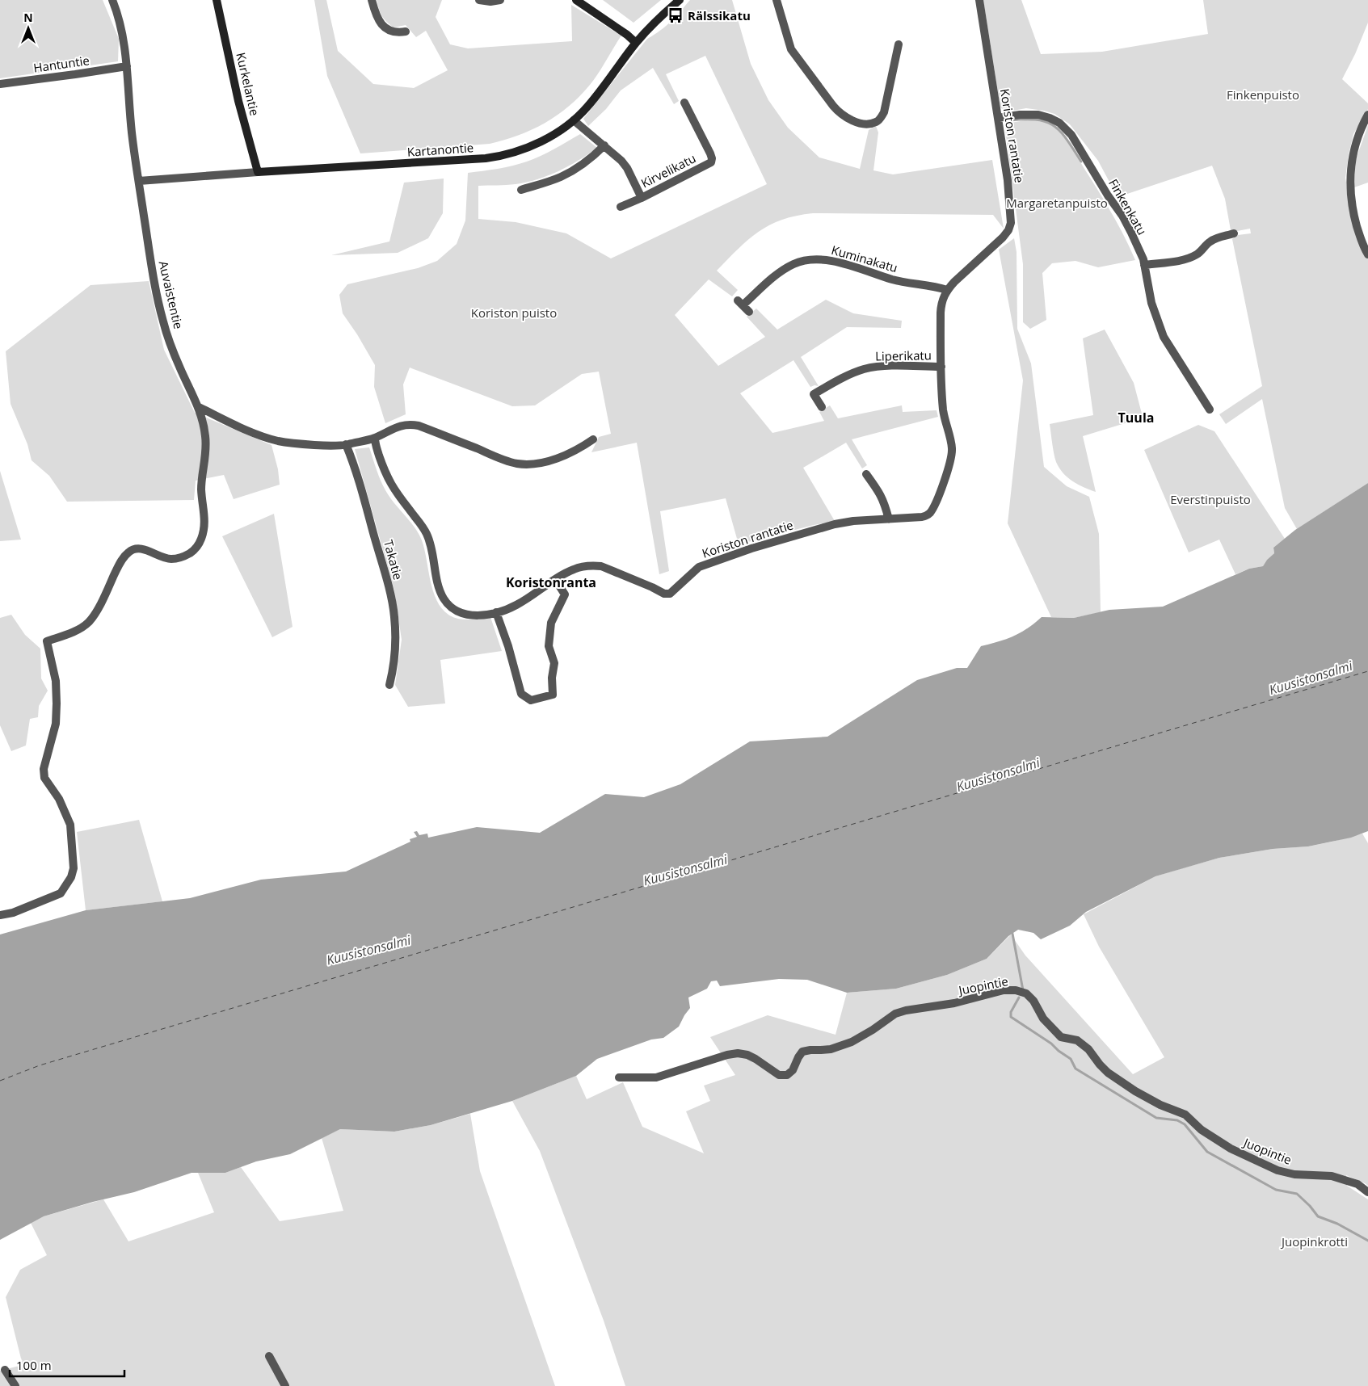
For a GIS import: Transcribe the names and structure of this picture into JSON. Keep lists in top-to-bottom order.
{
  "streets": {
    "street": [
      "Hantuntie",
      "Kurkelantie",
      "Koriston rantatie",
      "Kartanontie",
      "Kirvelikatu",
      "Finkenkatu",
      "Kuminakatu",
      "Auvaistentie",
      "Liperikatu",
      "Takatie",
      "Juopintie"
    ]
  },
  "crossings": [
    ["Hantuntie", "Auvaistentie"],
    ["Kurkelantie", "Kartanontie"],
    ["Koriston rantatie", "Finkenkatu"],
    ["Koriston rantatie", "Kuminakatu"],
    ["Koriston rantatie", "Liperikatu"],
    ["Kartanontie", "Kirvelikatu"],
    ["Kartanontie", "Auvaistentie"]
  ],
  "districts": ["Tuula", "Koristonranta"],
  "water": ["Kuusistonsalmi"],
  "parks": [
    "Finkenpuisto",
    "Margaretanpuisto",
    "Koriston puisto",
    "Everstinpuisto",
    "Juopinkrotti"
  ],
  "places": {
    "bus stop": ["Rälssikatu"]
  },
  "scale_bar": "100 m",
  "north": "top"
}
